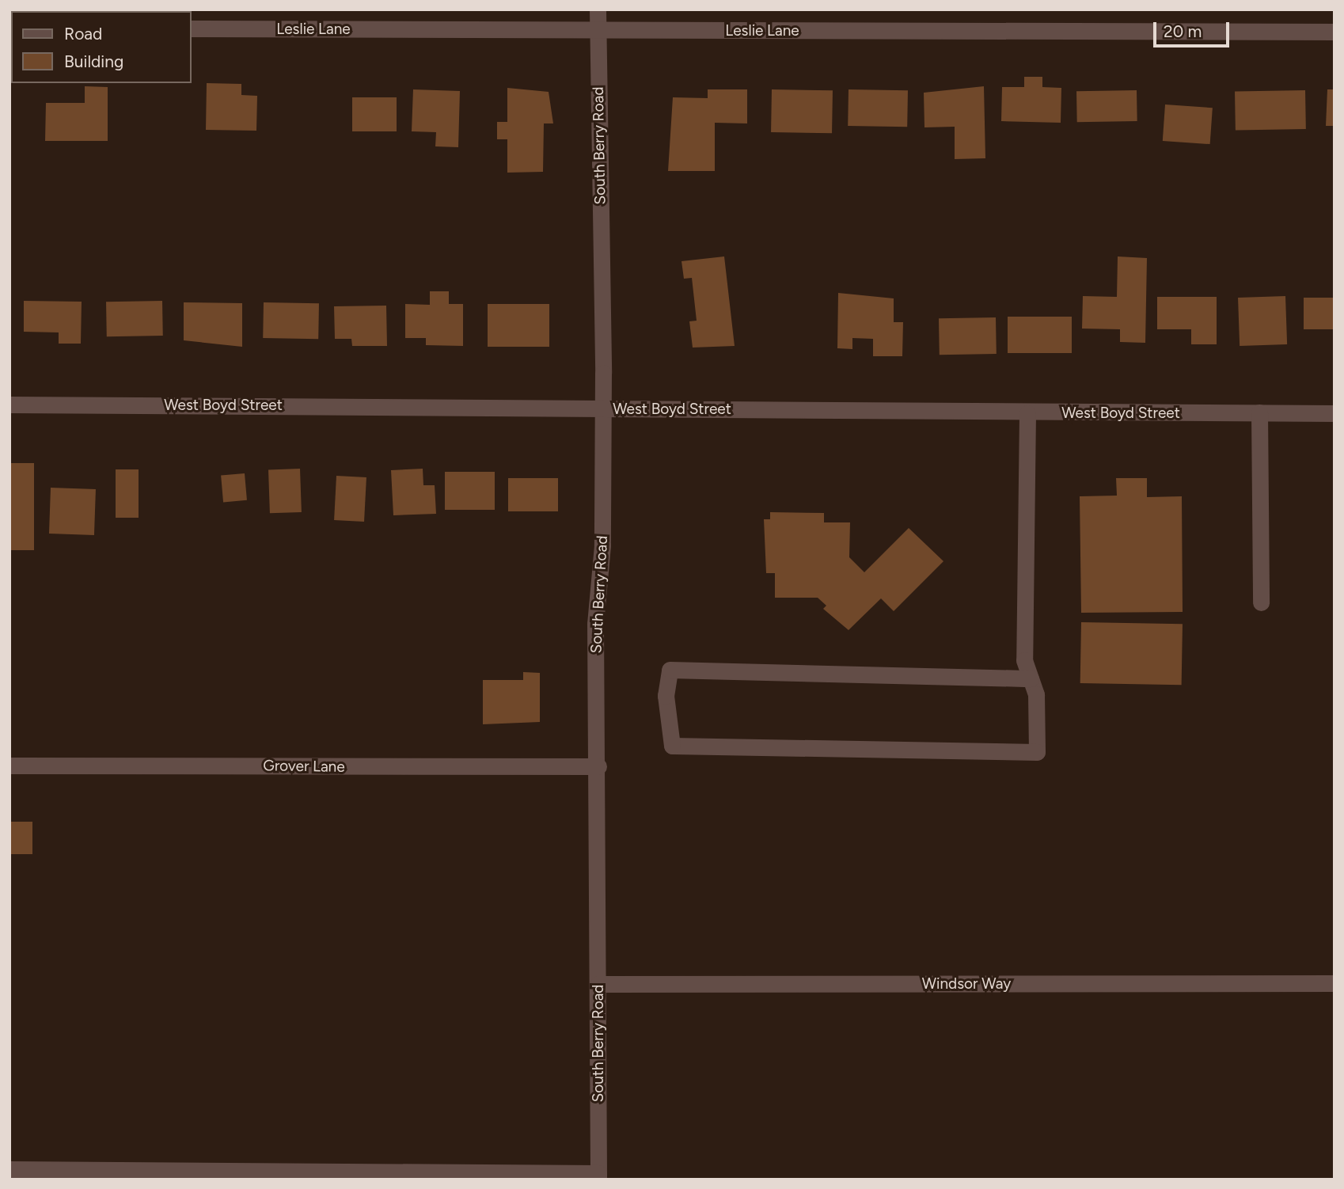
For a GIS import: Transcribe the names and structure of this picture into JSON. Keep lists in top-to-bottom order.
{
  "streets": {
    "street": [
      "Leslie Lane",
      "South Berry Road",
      "West Boyd Street",
      "Grover Lane",
      "Windsor Way"
    ]
  },
  "crossings": [
    ["Leslie Lane", "South Berry Road"],
    ["South Berry Road", "West Boyd Street"],
    ["South Berry Road", "Grover Lane"],
    ["South Berry Road", "Windsor Way"]
  ],
  "legend": ["Road", "Building"],
  "scale_bar": "20 m"
}
